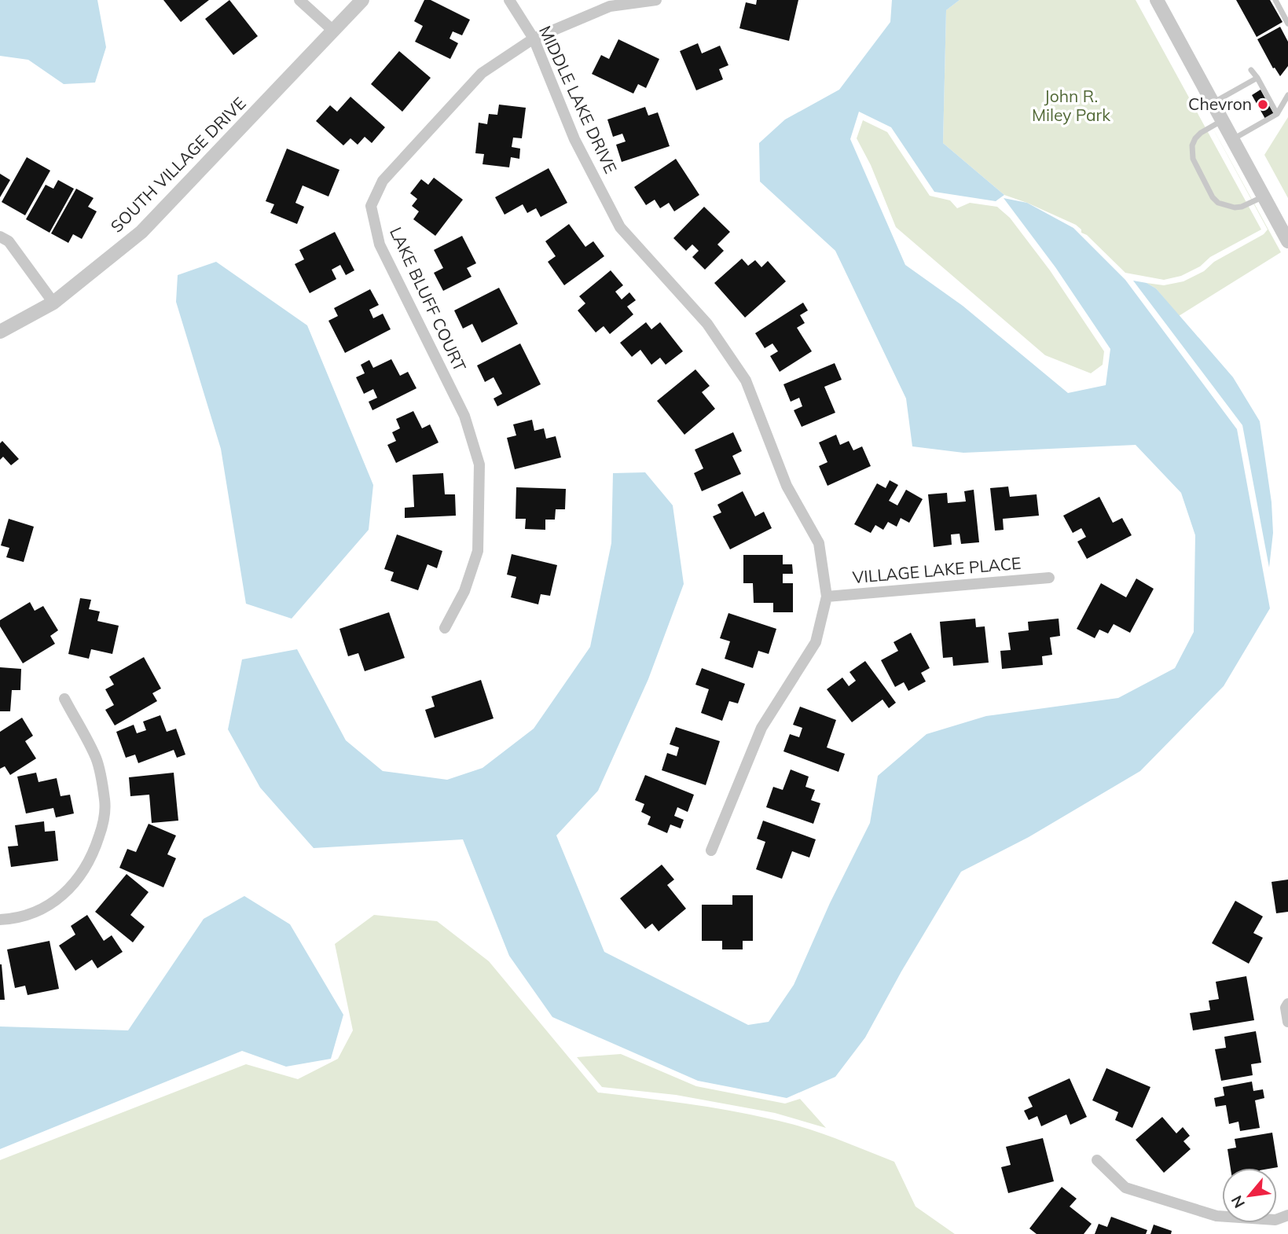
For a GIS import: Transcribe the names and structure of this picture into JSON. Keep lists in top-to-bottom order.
{
  "streets": {
    "street": [
      "MIDDLE LAKE DRIVE",
      "SOUTH VILLAGE DRIVE",
      "LAKE BLUFF COURT",
      "VILLAGE LAKE PLACE"
    ]
  },
  "crossings": [
    ["MIDDLE LAKE DRIVE", "LAKE BLUFF COURT"],
    ["MIDDLE LAKE DRIVE", "VILLAGE LAKE PLACE"]
  ],
  "parks": ["John R. Miley Park"],
  "places": ["Chevron"],
  "north": "bottom left"
}
